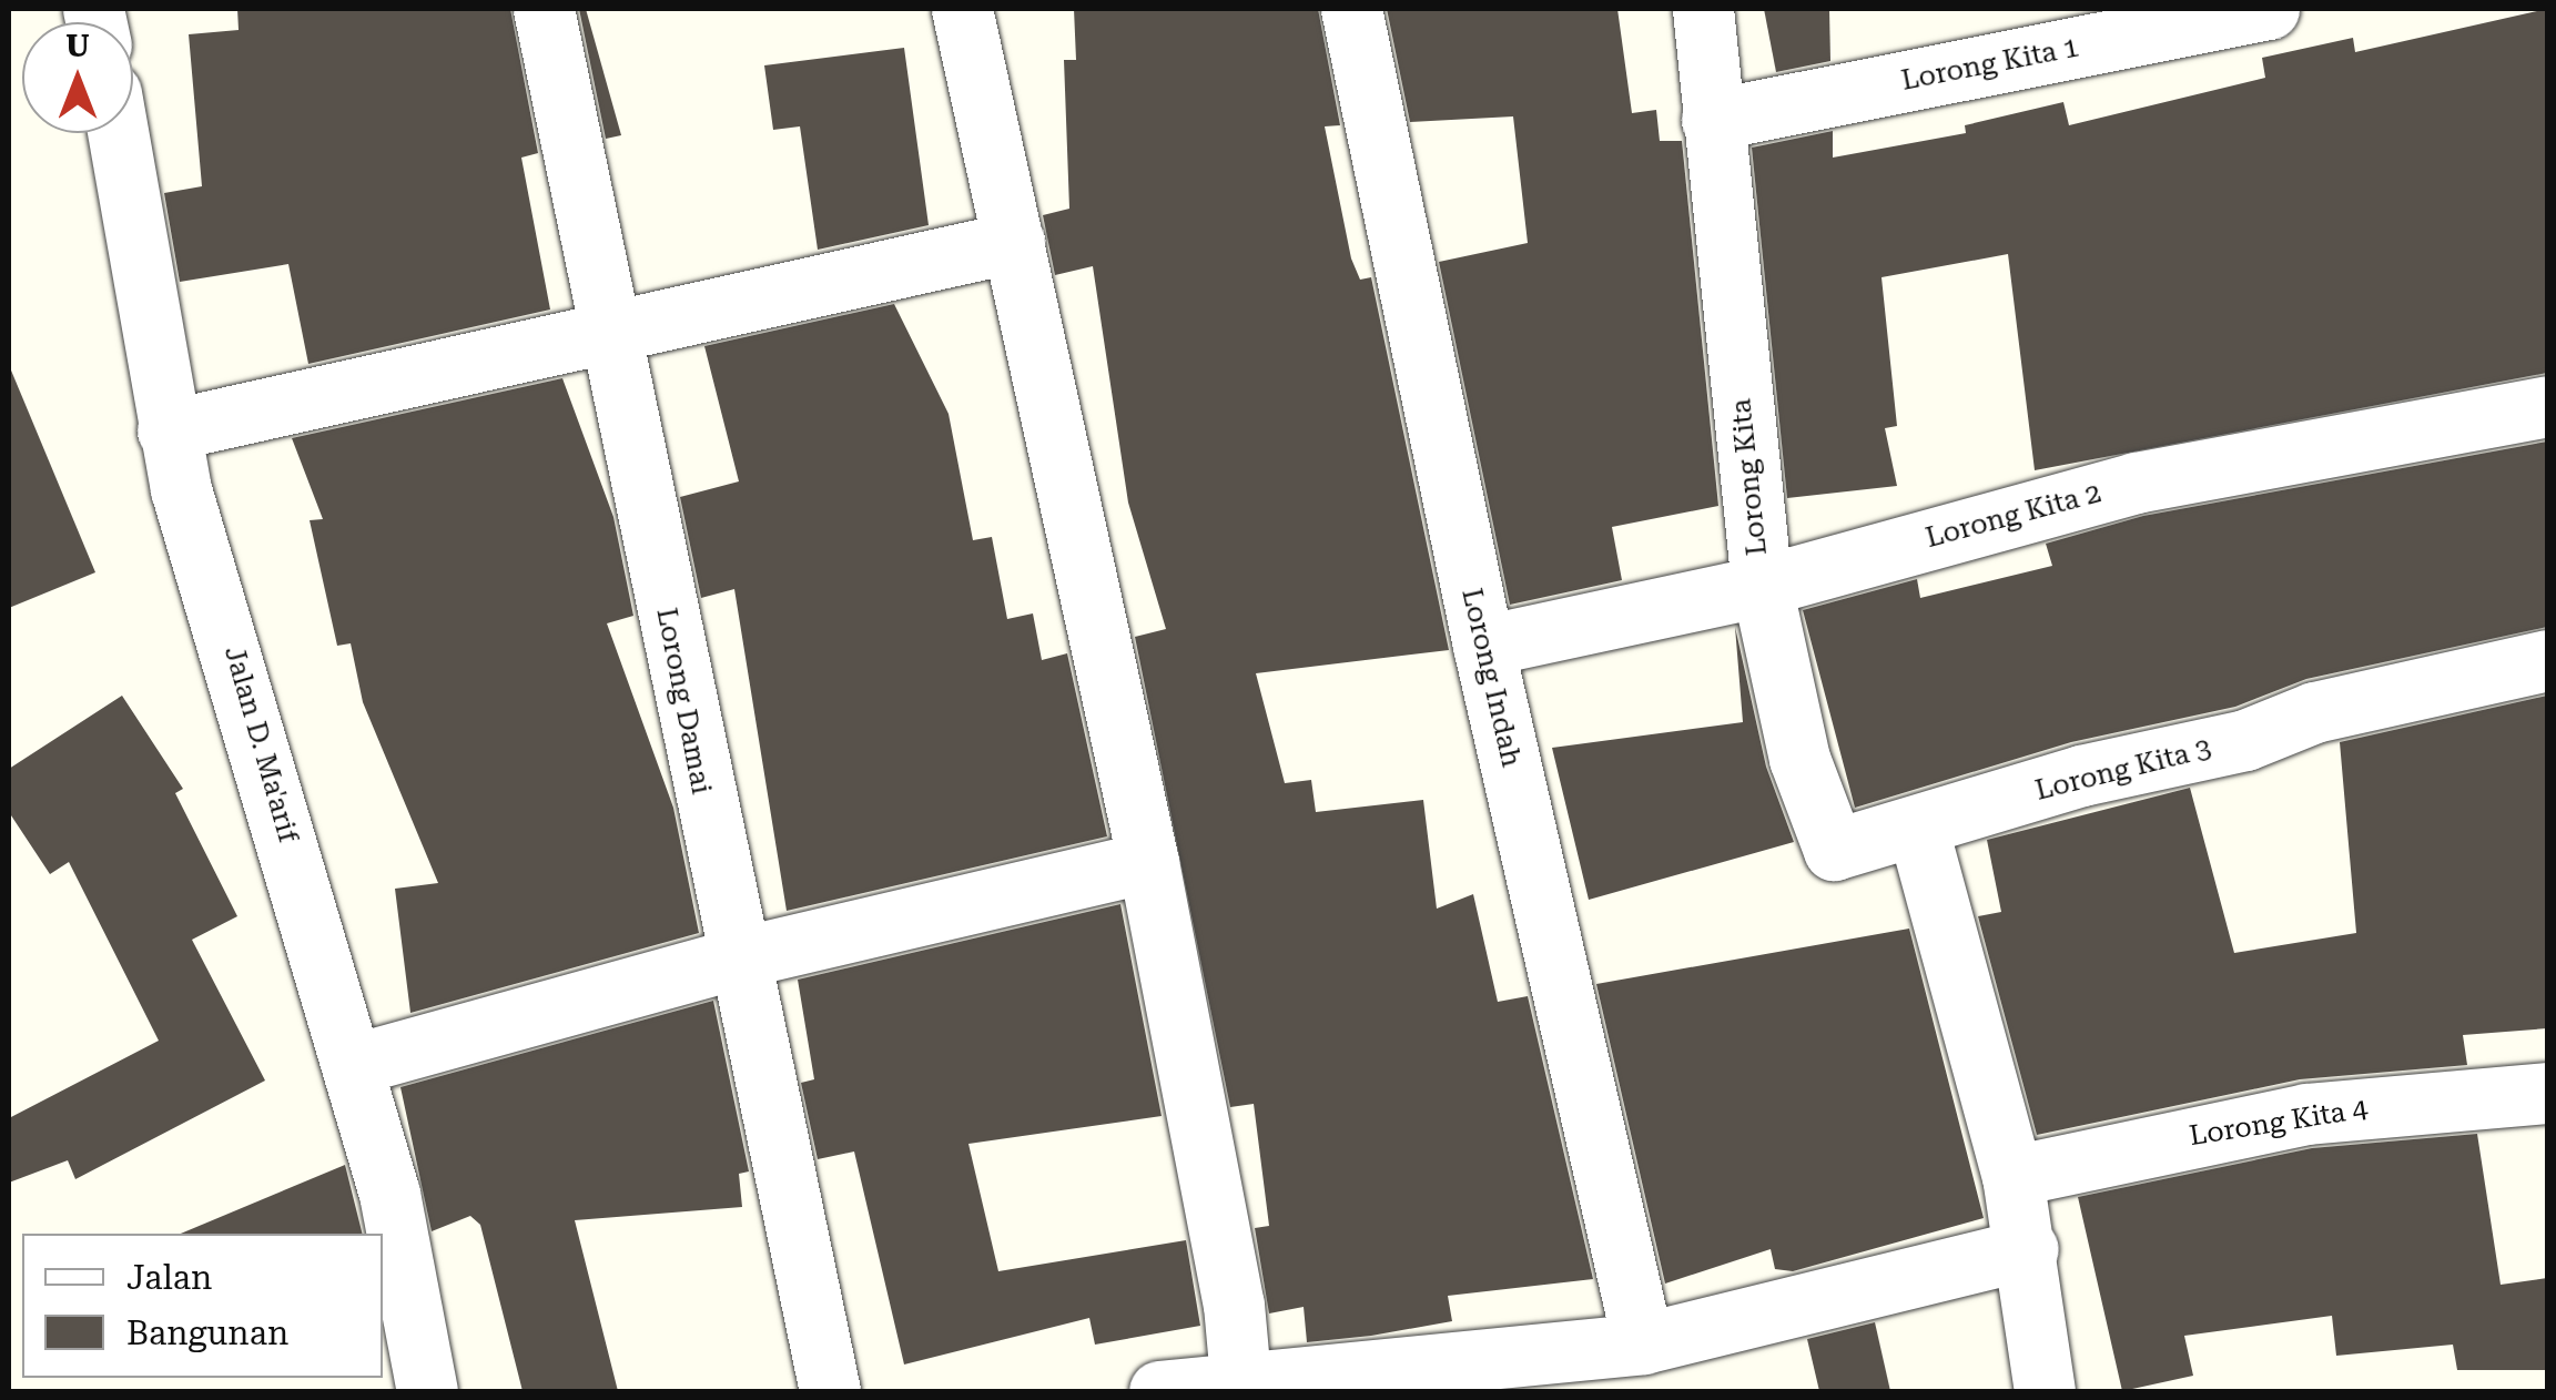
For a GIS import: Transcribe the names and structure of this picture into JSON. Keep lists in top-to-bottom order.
{
  "streets": {
    "street": [
      "Lorong Kita 1",
      "Lorong Kita",
      "Lorong Kita 2",
      "Lorong Indah",
      "Lorong Damai",
      "Jalan D. Ma'arif",
      "Lorong Kita 3",
      "Lorong Kita 4"
    ]
  },
  "crossings": [
    ["Lorong Kita 1", "Lorong Kita"],
    ["Lorong Kita", "Lorong Kita 2"],
    ["Lorong Kita", "Lorong Kita 3"],
    ["Lorong Kita 2", "Lorong Indah"]
  ],
  "legend": ["Jalan", "Bangunan"],
  "north": "top"
}
